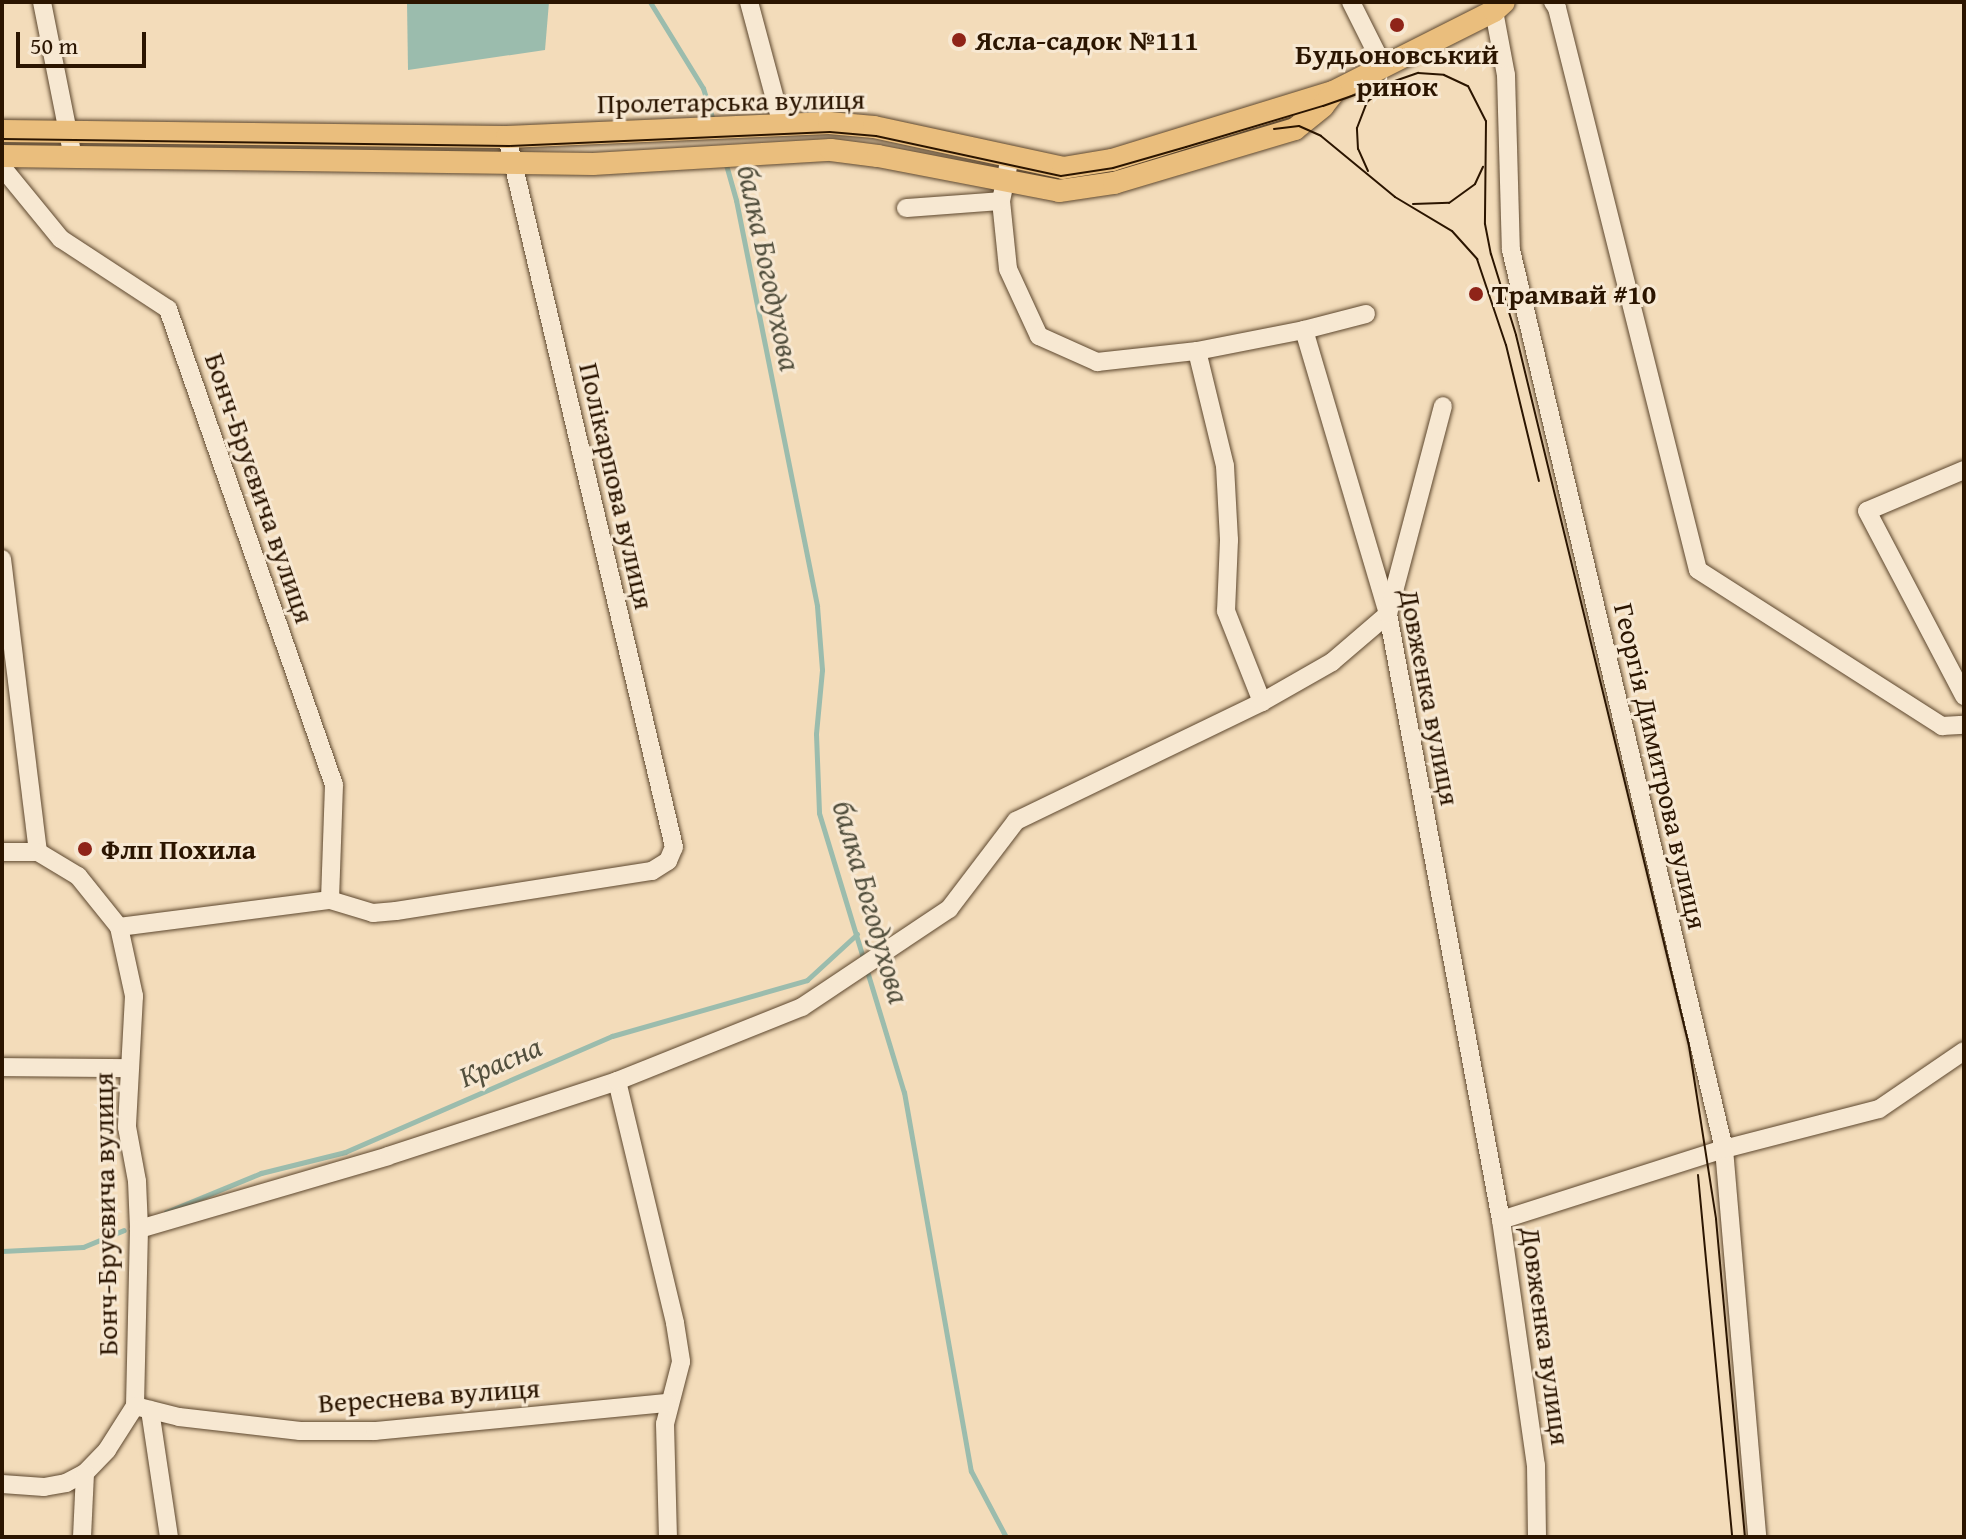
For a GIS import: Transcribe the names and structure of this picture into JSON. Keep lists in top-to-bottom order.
{
  "streets": {
    "main road": ["Пролетарська вулиця"],
    "street": [
      "Полікарпова вулиця",
      "Бонч-Бруєвича вулиця",
      "Довженка вулиця",
      "Георгія Димитрова вулиця",
      "Вереснева вулиця"
    ]
  },
  "crossings": [
    ["Пролетарська вулиця", "Полікарпова вулиця"],
    ["Полікарпова вулиця", "Бонч-Бруєвича вулиця"],
    ["Бонч-Бруєвича вулиця", "Вереснева вулиця"]
  ],
  "water": ["балка Богодухова", "Красна"],
  "places": [
    "Будьоновський ринок",
    "Ясла-садок №111",
    "Трамвай #10",
    "Флп Похила"
  ],
  "scale_bar": "50 m"
}
